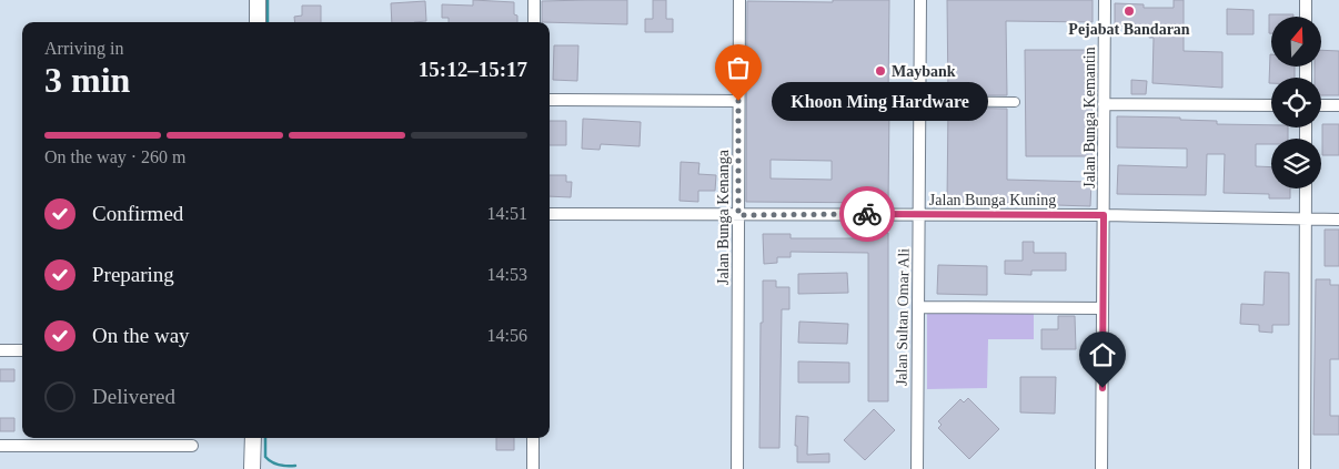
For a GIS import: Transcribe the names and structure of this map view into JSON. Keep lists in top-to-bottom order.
{
  "streets": {
    "street": [
      "Jalan Bunga Kemantin",
      "Jalan Bunga Kuning",
      "Jalan Bunga Kenanga",
      "Jalan Sultan Omar Ali"
    ]
  },
  "crossings": [
    ["Jalan Bunga Kemantin", "Jalan Bunga Kuning"],
    ["Jalan Bunga Kuning", "Jalan Bunga Kenanga"],
    ["Jalan Bunga Kuning", "Jalan Sultan Omar Ali"]
  ],
  "places": ["Pejabat Bandaran", "Maybank", "Khoon Ming Hardware"],
  "north": "top",
  "page": {
    "heading": ["3 min", "Arriving in", "15:12–15:17"],
    "bubble": "Khoon Ming Hardware",
    "bar": "On the way · 260 m",
    "list": [
      ["Confirmed", "14:51"],
      ["Preparing", "14:53"],
      ["On the way", "14:56"],
      "Delivered"
    ]
  }
}
